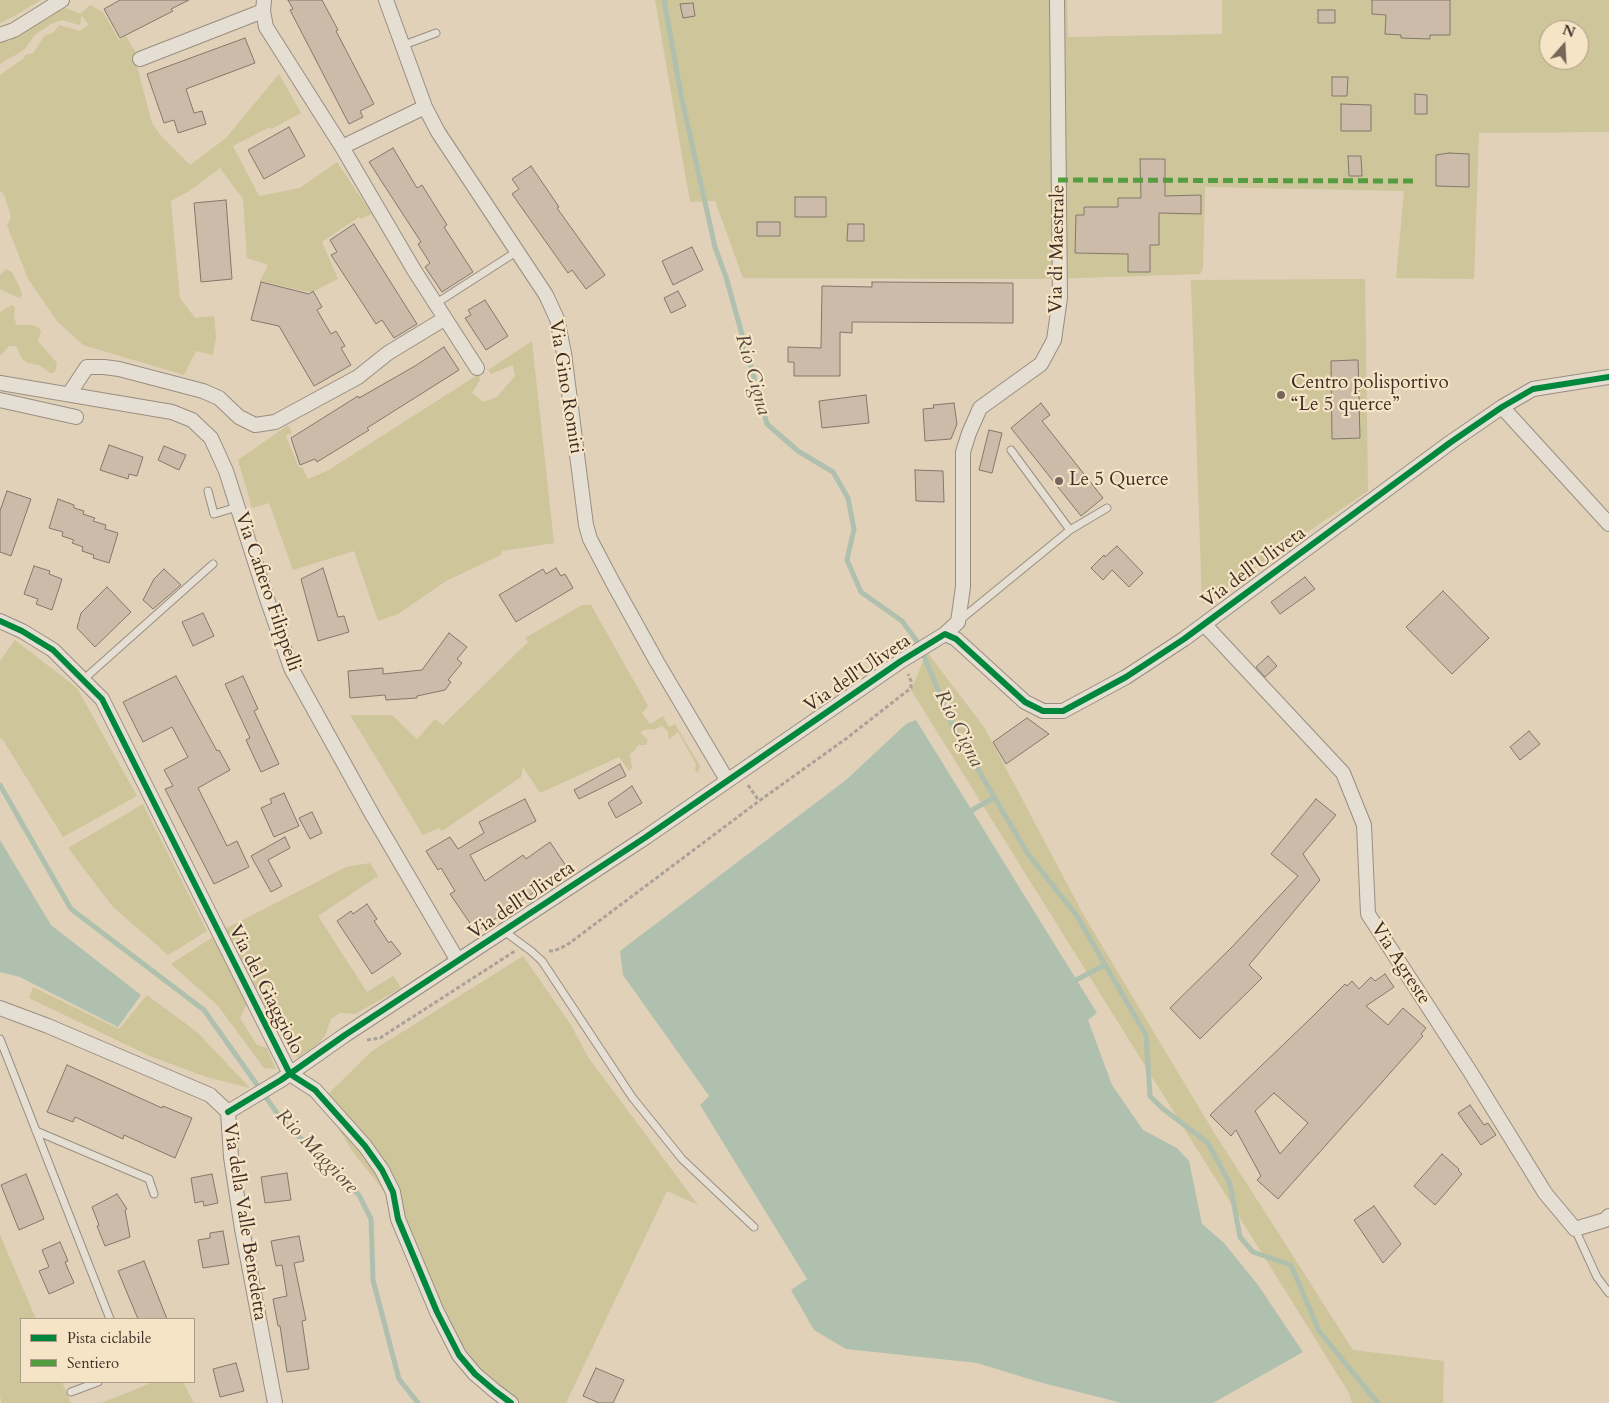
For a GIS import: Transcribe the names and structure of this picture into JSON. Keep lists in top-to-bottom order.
{
  "streets": {
    "street": [
      "Via di Maestrale",
      "Via Gino Romiti",
      "Via dell'Uliveta",
      "Via Cafiero Filippelli",
      "Via Agreste",
      "Via del Giaggiolo",
      "Via della Valle Benedetta"
    ]
  },
  "crossings": [
    ["Via Gino Romiti", "Via dell'Uliveta"],
    ["Via dell'Uliveta", "Via Cafiero Filippelli"],
    ["Via dell'Uliveta", "Via Agreste"],
    ["Via dell'Uliveta", "Via del Giaggiolo"],
    ["Via dell'Uliveta", "Via della Valle Benedetta"]
  ],
  "water": ["Rio Cigna", "Rio Maggiore"],
  "places": ["Centro polisportivo “Le 5 querce”", "Le 5 Querce"],
  "legend": ["Pista ciclabile", "Sentiero"],
  "north": "top"
}
